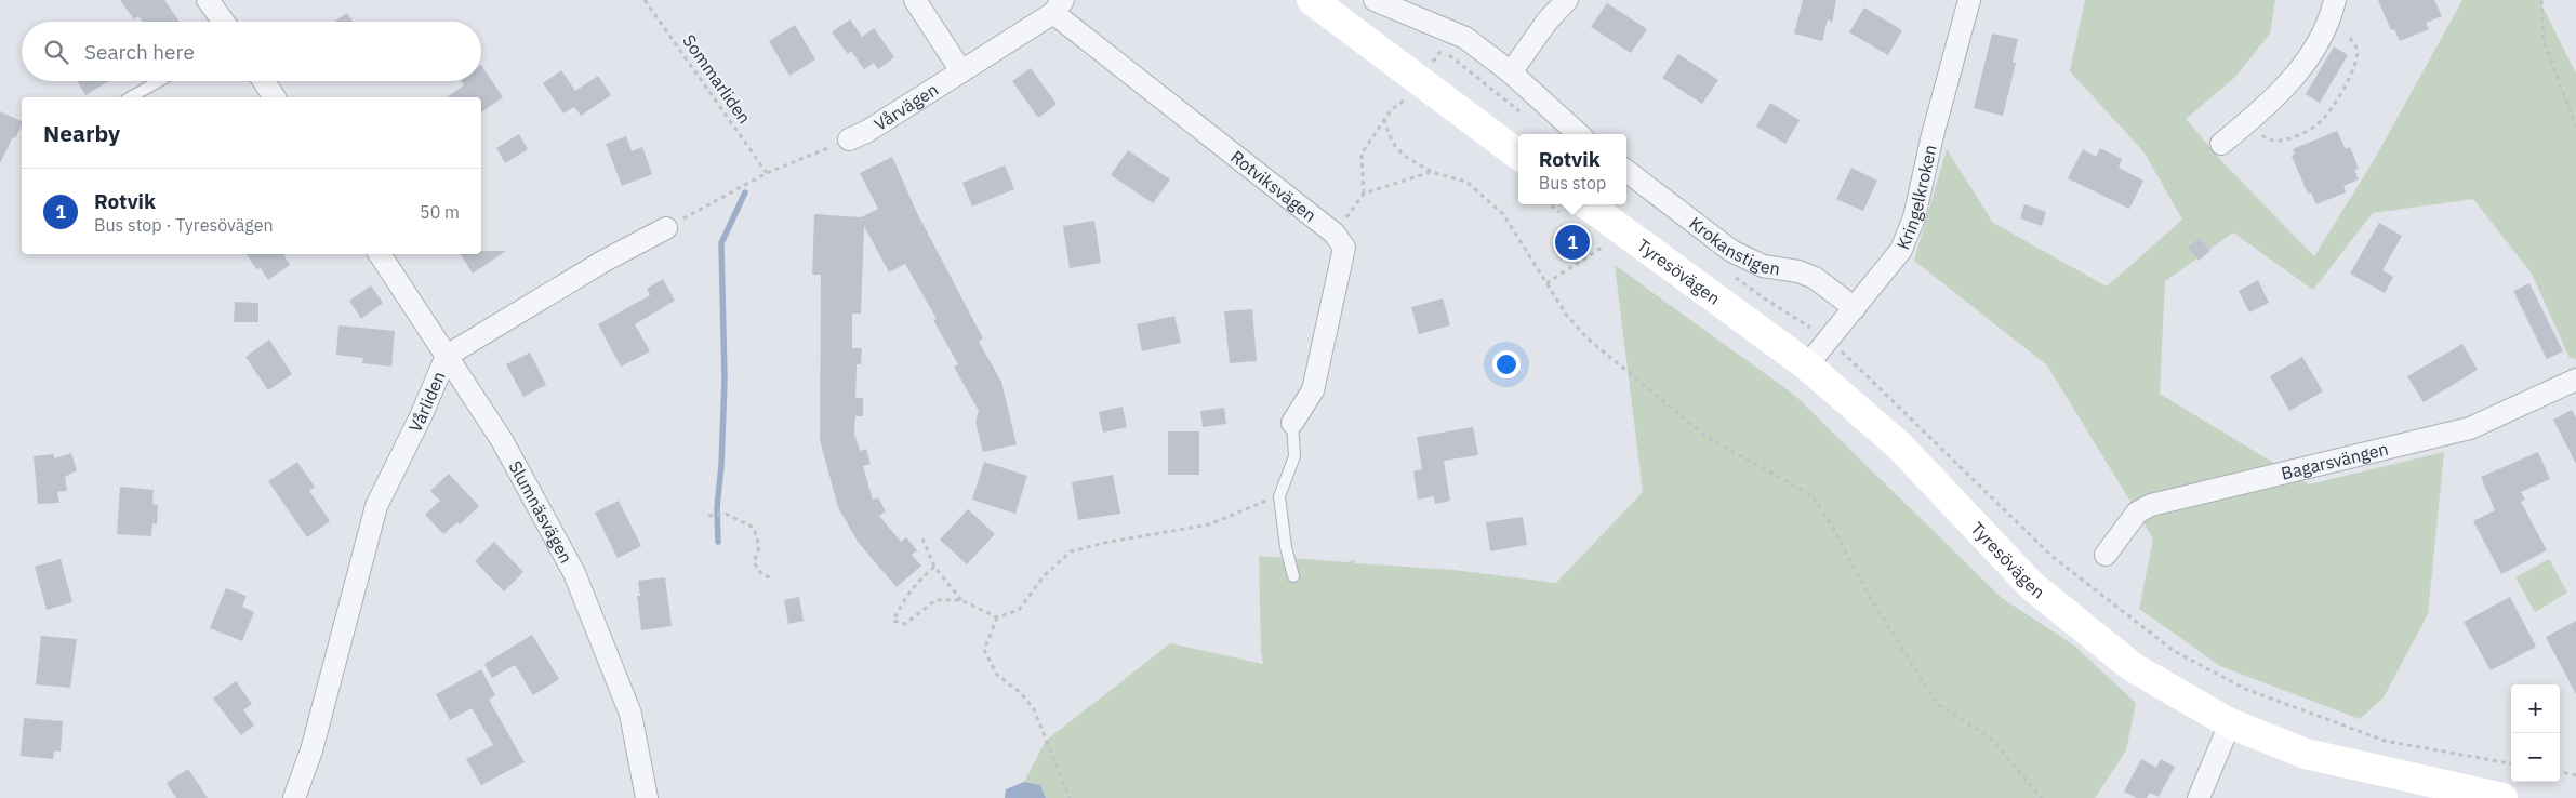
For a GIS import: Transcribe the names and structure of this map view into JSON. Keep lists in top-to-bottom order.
{
  "streets": {
    "main road": ["Tyresövägen"],
    "street": [
      "Vårvägen",
      "Rotviksvägen",
      "Kringelkroken",
      "Krokanstigen",
      "Vårliden",
      "Bagarsvängen",
      "Slumnäsvägen"
    ],
    "path": ["Sommarliden"]
  },
  "crossings": [
    ["Vårvägen", "Rotviksvägen"],
    ["Kringelkroken", "Krokanstigen"],
    ["Kringelkroken", "Tyresövägen"],
    ["Vårliden", "Slumnäsvägen"]
  ],
  "page": {
    "search": "Search here",
    "heading": "Nearby",
    "popup": ["Rotvik", "Bus stop"],
    "list": [
      {
        "mark": "1",
        "name": "Rotvik",
        "note": "Bus stop · Tyresövägen",
        "value": "50 m"
      }
    ],
    "pins": "1",
    "map_buttons": ["+", "−"]
  }
}
